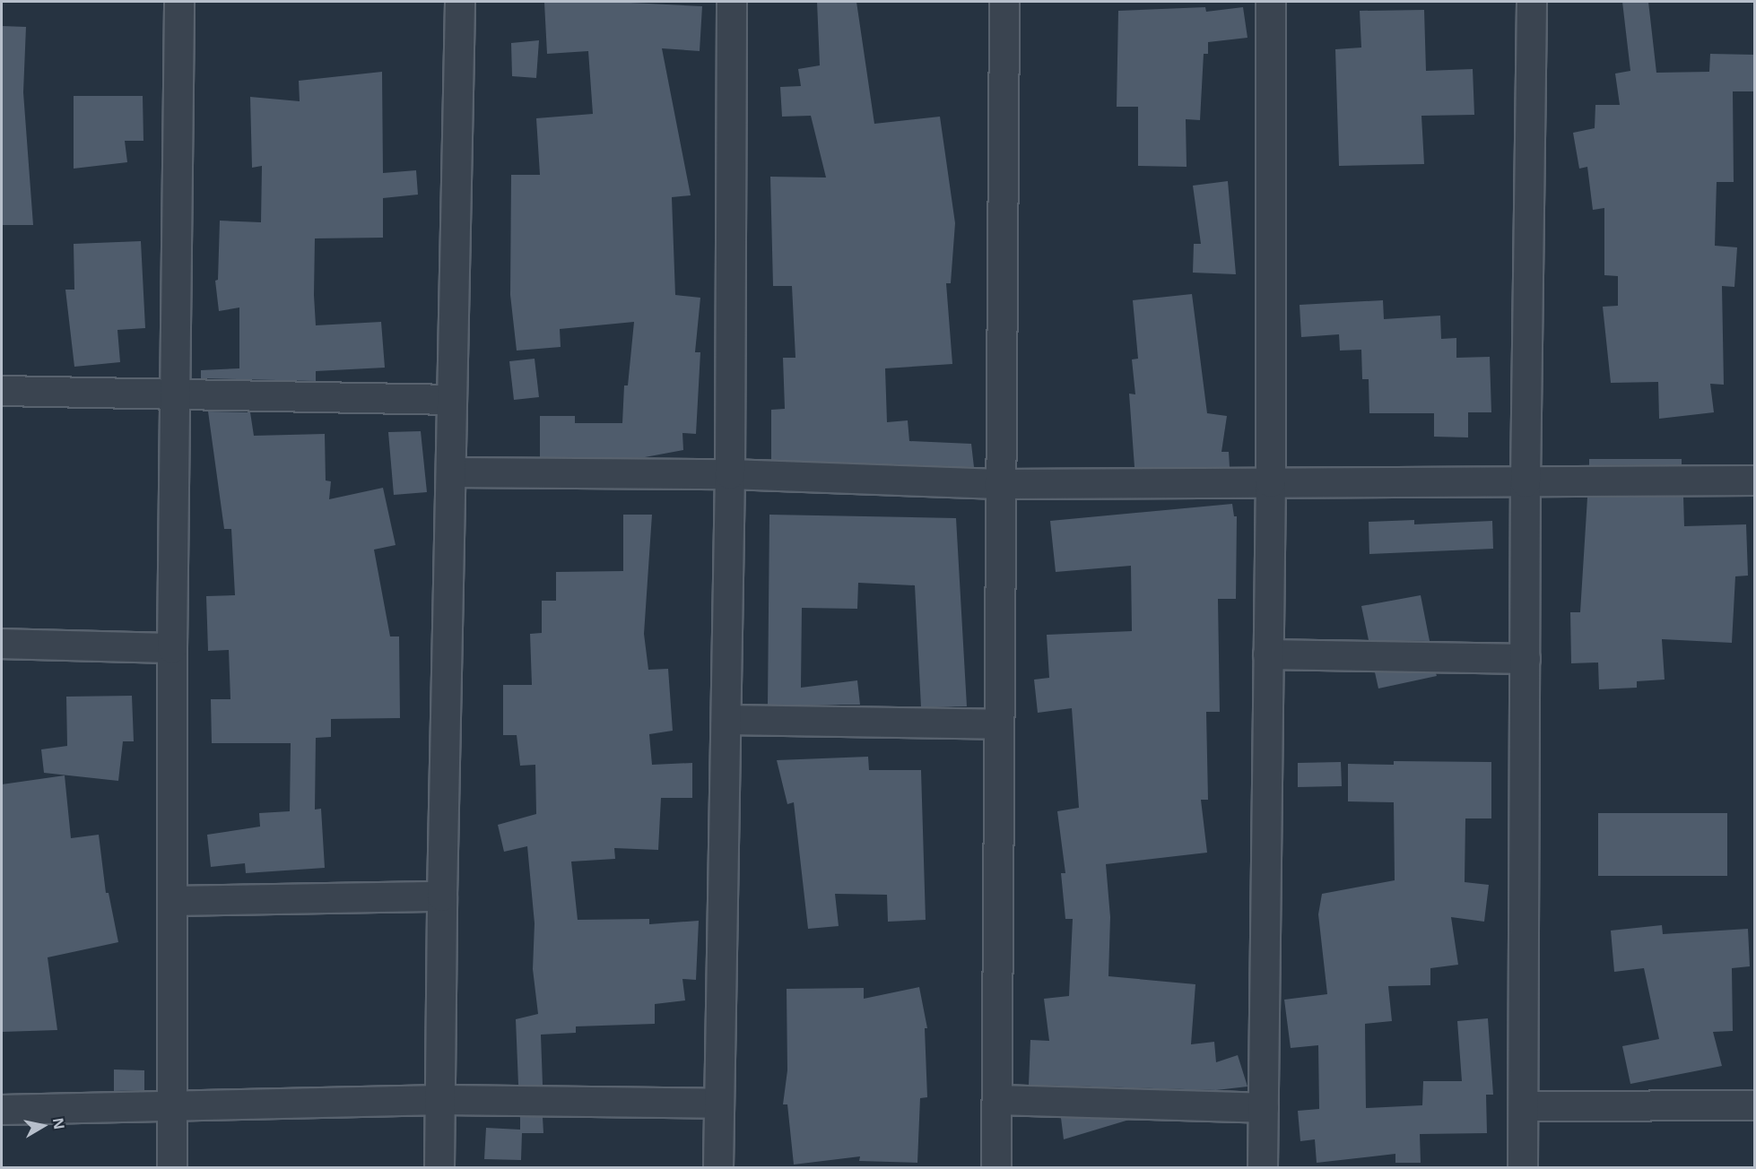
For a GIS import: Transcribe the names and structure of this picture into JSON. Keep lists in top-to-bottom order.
{
  "north": "right"
}
